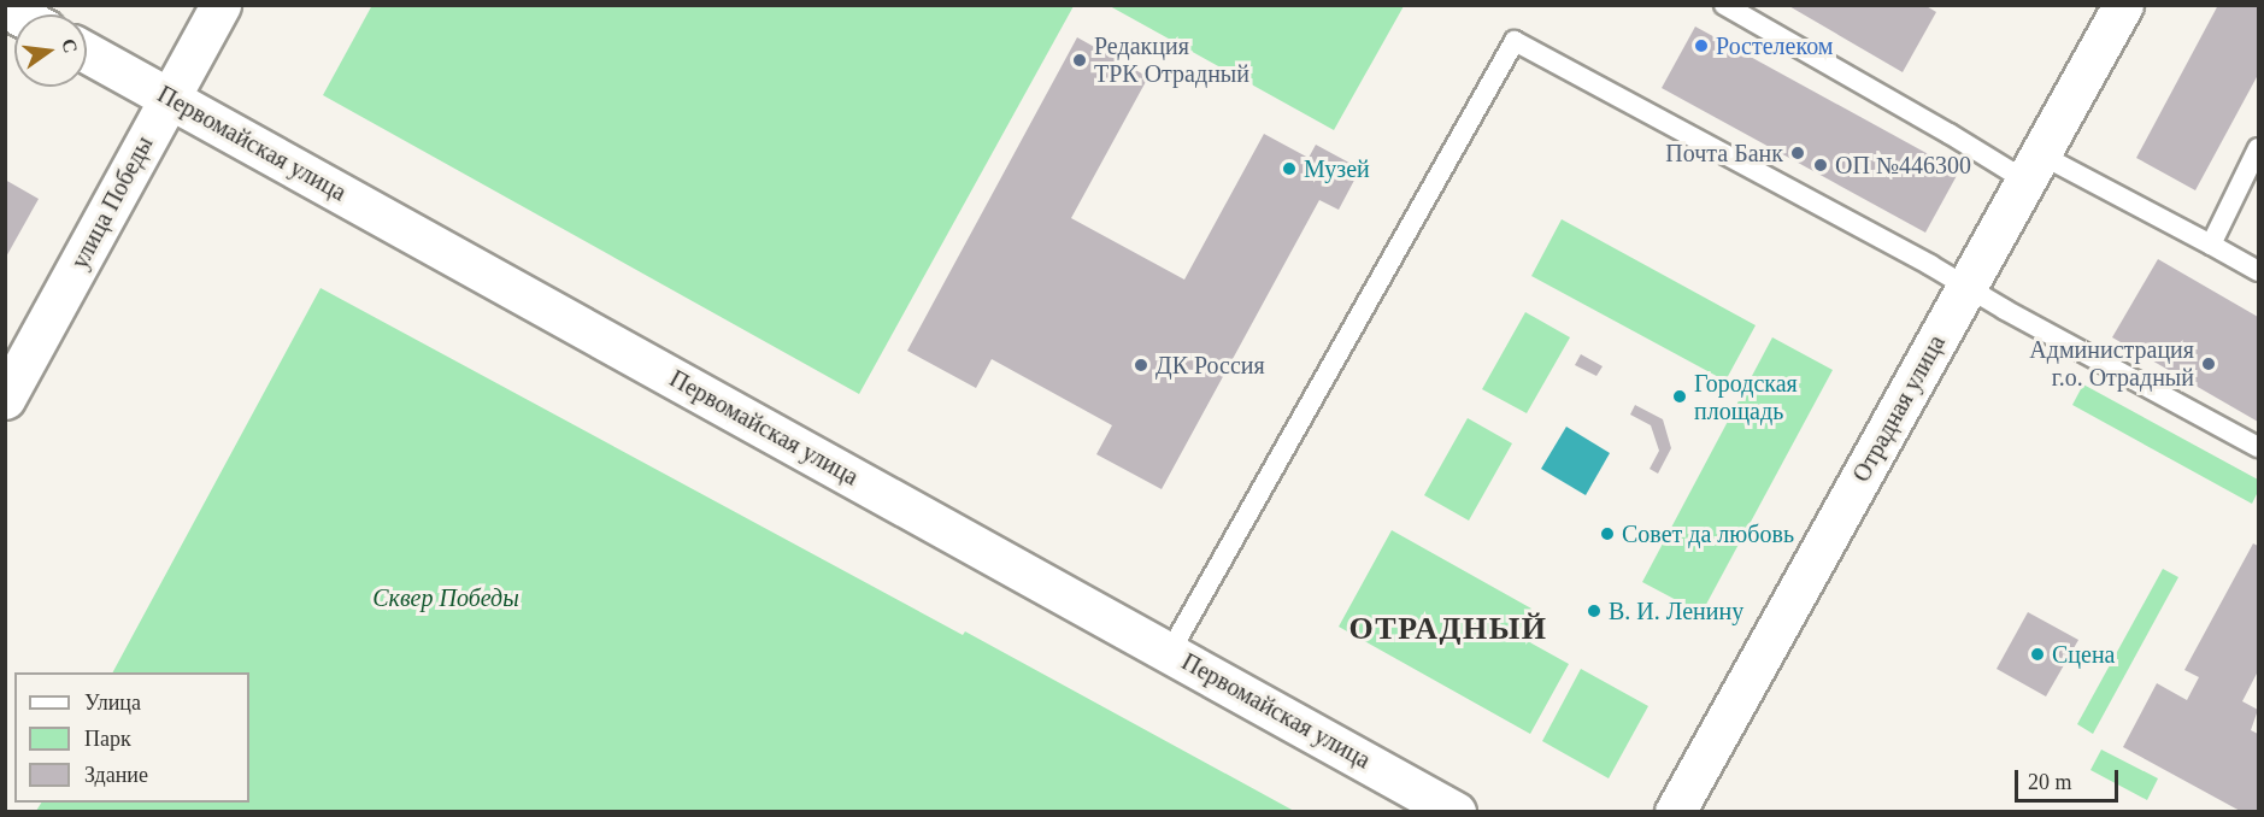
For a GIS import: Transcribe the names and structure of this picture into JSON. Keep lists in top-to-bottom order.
{
  "streets": {
    "street": ["Первомайская улица", "улица Победы", "Отрадная улица"]
  },
  "crossings": [
    ["Первомайская улица", "улица Победы"]
  ],
  "districts": ["ОТРАДНЫЙ"],
  "parks": ["Сквер Победы"],
  "places": [
    "Ростелеком",
    "Редакция ТРК Отрадный",
    "Почта Банк",
    "ОП №446300",
    "Музей",
    "Администрация г.о. Отрадный",
    "ДК Россия",
    "Городская площадь",
    "Совет да любовь",
    "В. И. Ленину",
    "Сцена"
  ],
  "legend": ["Улица", "Парк", "Здание"],
  "scale_bar": "20 m",
  "north": "right"
}
